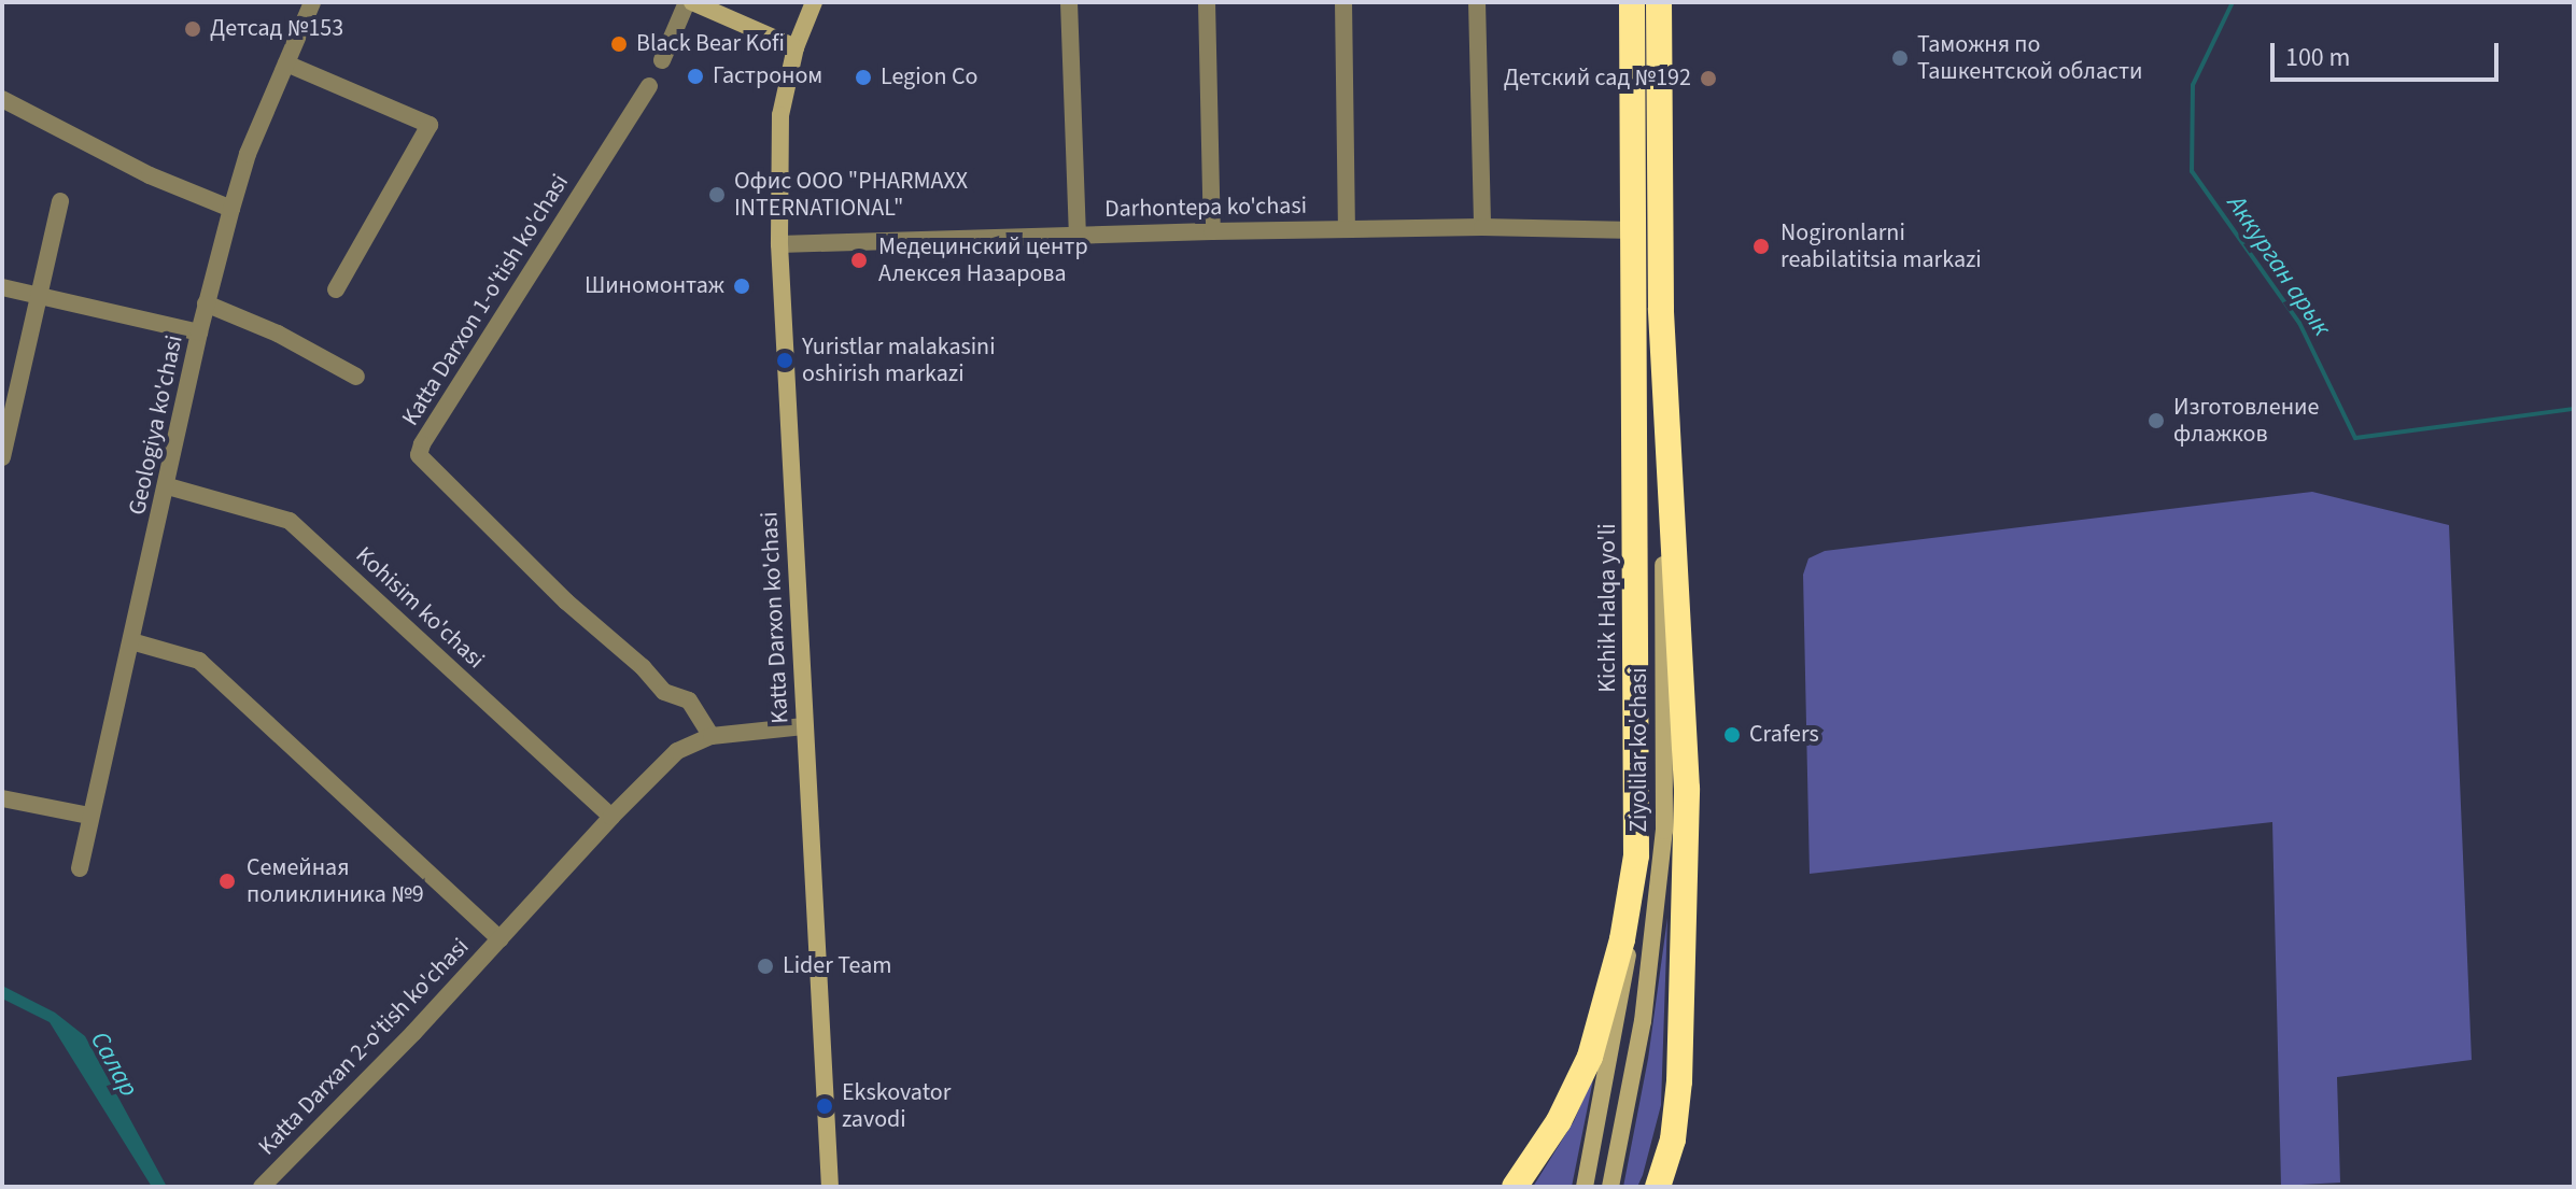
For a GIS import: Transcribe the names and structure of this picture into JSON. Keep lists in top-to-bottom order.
{
  "streets": {
    "highway": ["Kichik Halqa yo'li"],
    "main road": ["Katta Darxon ko'chasi", "Ziyolilar ko'chasi"],
    "street": [
      "Darhontepa ko'chasi",
      "Katta Darxon 1-o'tish ko'chasi",
      "Geologiya ko'chasi",
      "Kohisim ko'chasi",
      "Katta Darxan 2-o'tish ko'chasi"
    ]
  },
  "crossings": [
    ["Darhontepa ko'chasi", "Kichik Halqa yo'li"],
    ["Darhontepa ko'chasi", "Katta Darxon ko'chasi"],
    ["Katta Darxon 1-o'tish ko'chasi", "Katta Darxan 2-o'tish ko'chasi"],
    ["Geologiya ko'chasi", "Kohisim ko'chasi"],
    ["Geologiya ko'chasi", "Katta Darxan 2-o'tish ko'chasi"],
    ["Kohisim ko'chasi", "Katta Darxan 2-o'tish ko'chasi"],
    ["Kichik Halqa yo'li", "Ziyolilar ko'chasi"],
    ["Katta Darxon ko'chasi", "Katta Darxan 2-o'tish ko'chasi"]
  ],
  "water": ["Аккурган арык", "Салар"],
  "places": [
    "Детсад №153",
    "Black Bear Kofi",
    "Таможня по Ташкентской области",
    "Гастроном",
    "Legion Co",
    "Детский сад №192",
    "Офис ООО \"PHARMAXX INTERNATIONAL\"",
    "Nogironlarni reabilatitsia markazi",
    "Медецинский центр Алексея Назарова",
    "Шиномонтаж",
    "Yuristlar malakasini oshirish markazi",
    "Изготовление флажков",
    "Crafers",
    "Семейная поликлиника №9",
    "Lider Team",
    "Ekskovator zavodi"
  ],
  "scale_bar": "100 m"
}
